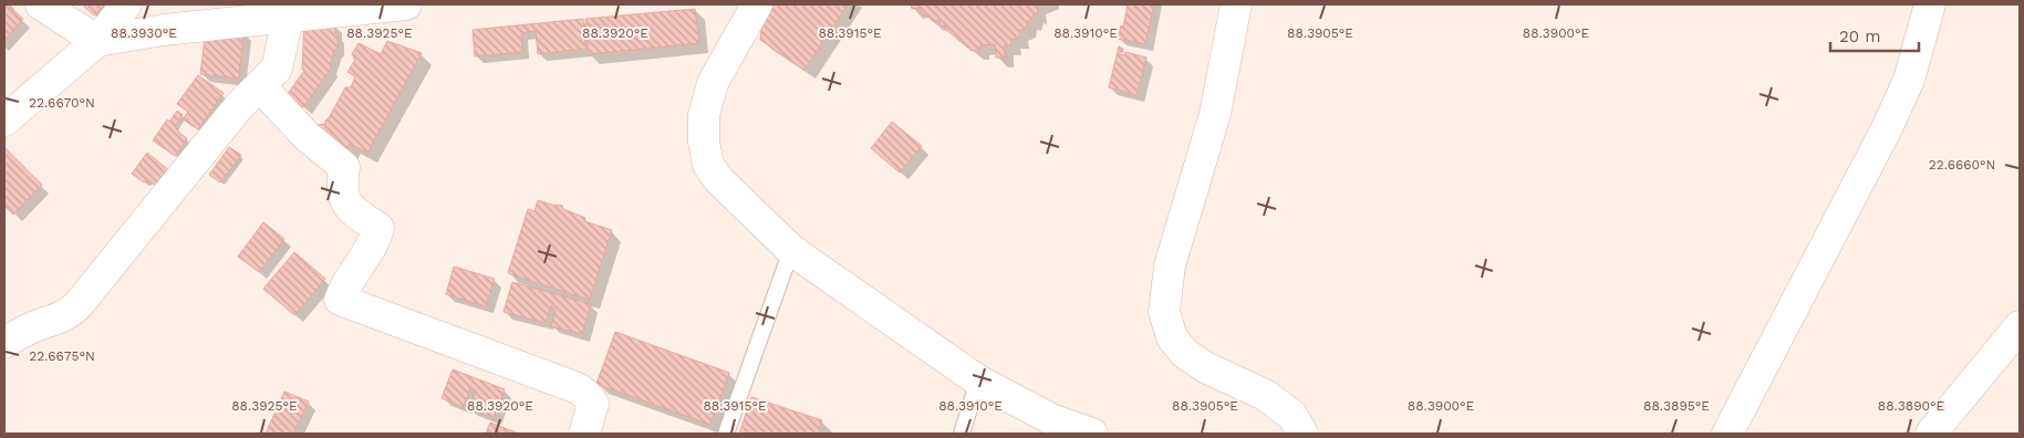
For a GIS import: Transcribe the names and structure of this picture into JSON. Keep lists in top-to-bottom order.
{
  "scale_bar": "20 m",
  "coordinates": [
    "88.3930°E",
    "88.3925°E",
    "88.3920°E",
    "88.3915°E",
    "88.3910°E",
    "88.3905°E",
    "88.3900°E",
    "22.6670°N",
    "22.6660°N",
    "22.6675°N",
    "88.3895°E",
    "88.3890°E"
  ]
}
